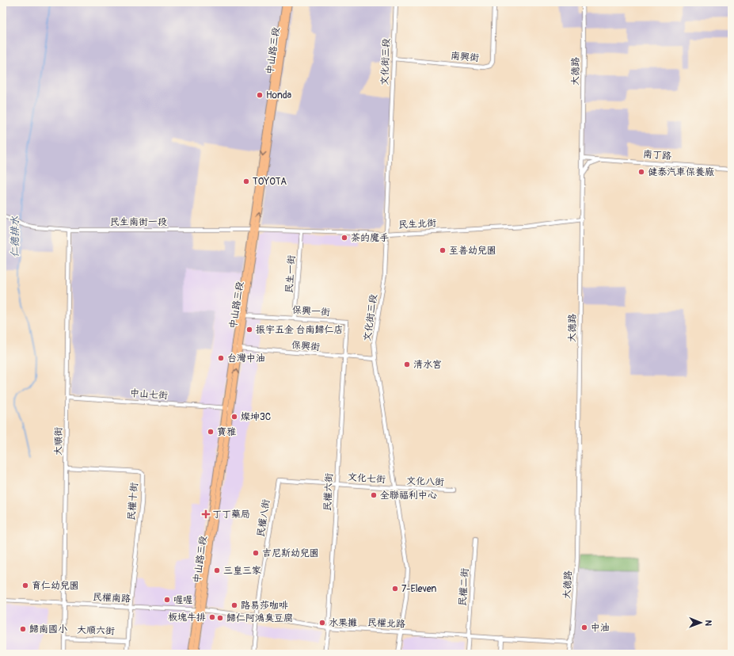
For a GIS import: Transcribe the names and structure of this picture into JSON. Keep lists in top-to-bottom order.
{
  "streets": {
    "main road": ["中山路三段"],
    "street": [
      "南興街",
      "文化街三段",
      "大德路",
      "南丁路",
      "民生南街一段",
      "民生北街",
      "民生一街",
      "保興一街",
      "保興街",
      "中山七街",
      "大順街",
      "文化七街",
      "文化八街",
      "民權六街",
      "民權十街",
      "民權八街",
      "民權二街",
      "民權南路",
      "民權北路",
      "大順六街"
    ]
  },
  "crossings": [
    ["中山路三段", "民生南街一段"],
    ["中山路三段", "民生北街"],
    ["中山路三段", "保興一街"],
    ["中山路三段", "保興街"],
    ["中山路三段", "中山七街"],
    ["中山路三段", "民權南路"],
    ["中山路三段", "民權北路"],
    ["南興街", "文化街三段"],
    ["文化街三段", "民生北街"],
    ["文化街三段", "保興街"],
    ["文化街三段", "文化七街"],
    ["文化街三段", "文化八街"],
    ["文化街三段", "民權北路"],
    ["大德路", "南丁路"],
    ["大德路", "民生北街"],
    ["大德路", "民權北路"],
    ["民生南街一段", "民生北街"],
    ["民生南街一段", "大順街"],
    ["民生北街", "民生一街"],
    ["民生一街", "保興一街"],
    ["保興一街", "保興街"],
    ["保興一街", "民權六街"],
    ["保興街", "民權六街"],
    ["中山七街", "大順街"],
    ["大順街", "民權十街"],
    ["大順街", "民權南路"],
    ["大順街", "大順六街"],
    ["文化七街", "文化八街"],
    ["文化七街", "民權六街"],
    ["文化七街", "民權八街"],
    ["民權六街", "民權八街"],
    ["民權六街", "民權北路"],
    ["民權十街", "民權南路"],
    ["民權八街", "民權北路"],
    ["民權二街", "民權北路"],
    ["民權南路", "民權北路"]
  ],
  "water": ["仁德排水"],
  "places": {
    "other": [
      "Honda",
      "健泰汽車保養廠",
      "TOYOTA",
      "茶的魔手",
      "至善幼兒園",
      "振宇五金 台南歸仁店",
      "台灣中油",
      "清水宮",
      "燦坤3C",
      "寶雅",
      "全聯福利中心",
      "吉尼斯幼兒園",
      "三皇三家",
      "育仁幼兒園",
      "7-Eleven",
      "喔喔",
      "路易莎咖啡",
      "板塊牛排",
      "歸仁阿鴻臭豆腐",
      "水果攤",
      "中油",
      "歸南國小"
    ],
    "health": ["丁丁藥局"]
  },
  "north": "right"
}
